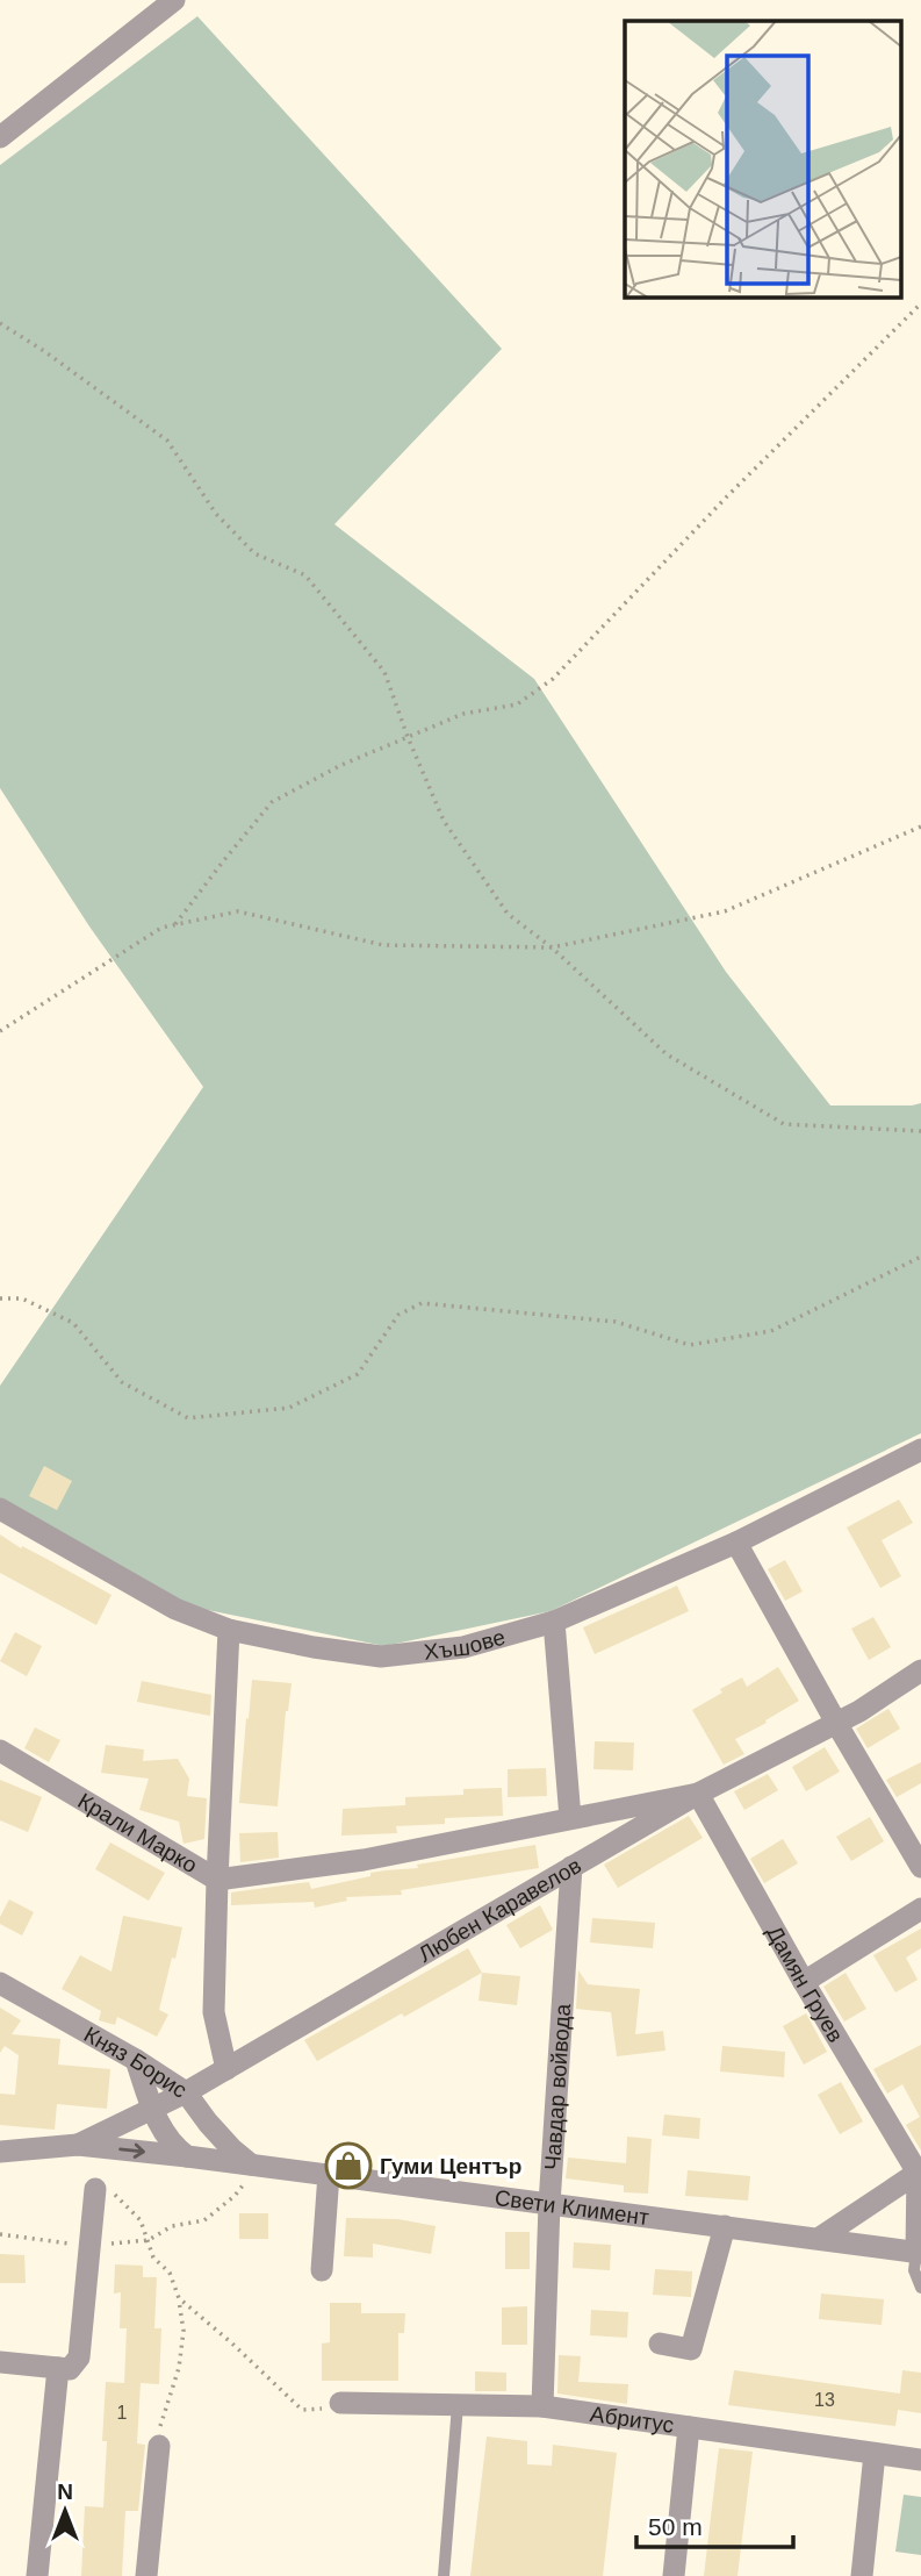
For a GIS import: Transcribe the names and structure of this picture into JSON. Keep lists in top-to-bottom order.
{
  "streets": {
    "street": [
      "Хъшове",
      "Крали Марко",
      "Любен Каравелов",
      "Дамян Груев",
      "Княз Борис",
      "Чавдар войвода",
      "Свети Климент",
      "Абритус"
    ]
  },
  "crossings": [
    ["Крали Марко", "Любен Каравелов"],
    ["Крали Марко", "Дамян Груев"],
    ["Любен Каравелов", "Дамян Груев"],
    ["Любен Каравелов", "Княз Борис"],
    ["Любен Каравелов", "Чавдар войвода"],
    ["Любен Каравелов", "Свети Климент"],
    ["Княз Борис", "Свети Климент"],
    ["Чавдар войвода", "Свети Климент"],
    ["Чавдар войвода", "Абритус"]
  ],
  "places": {
    "shop": ["Гуми Център"]
  },
  "house_numbers": ["13", "1"],
  "scale_bar": "50 m",
  "north": "top"
}
